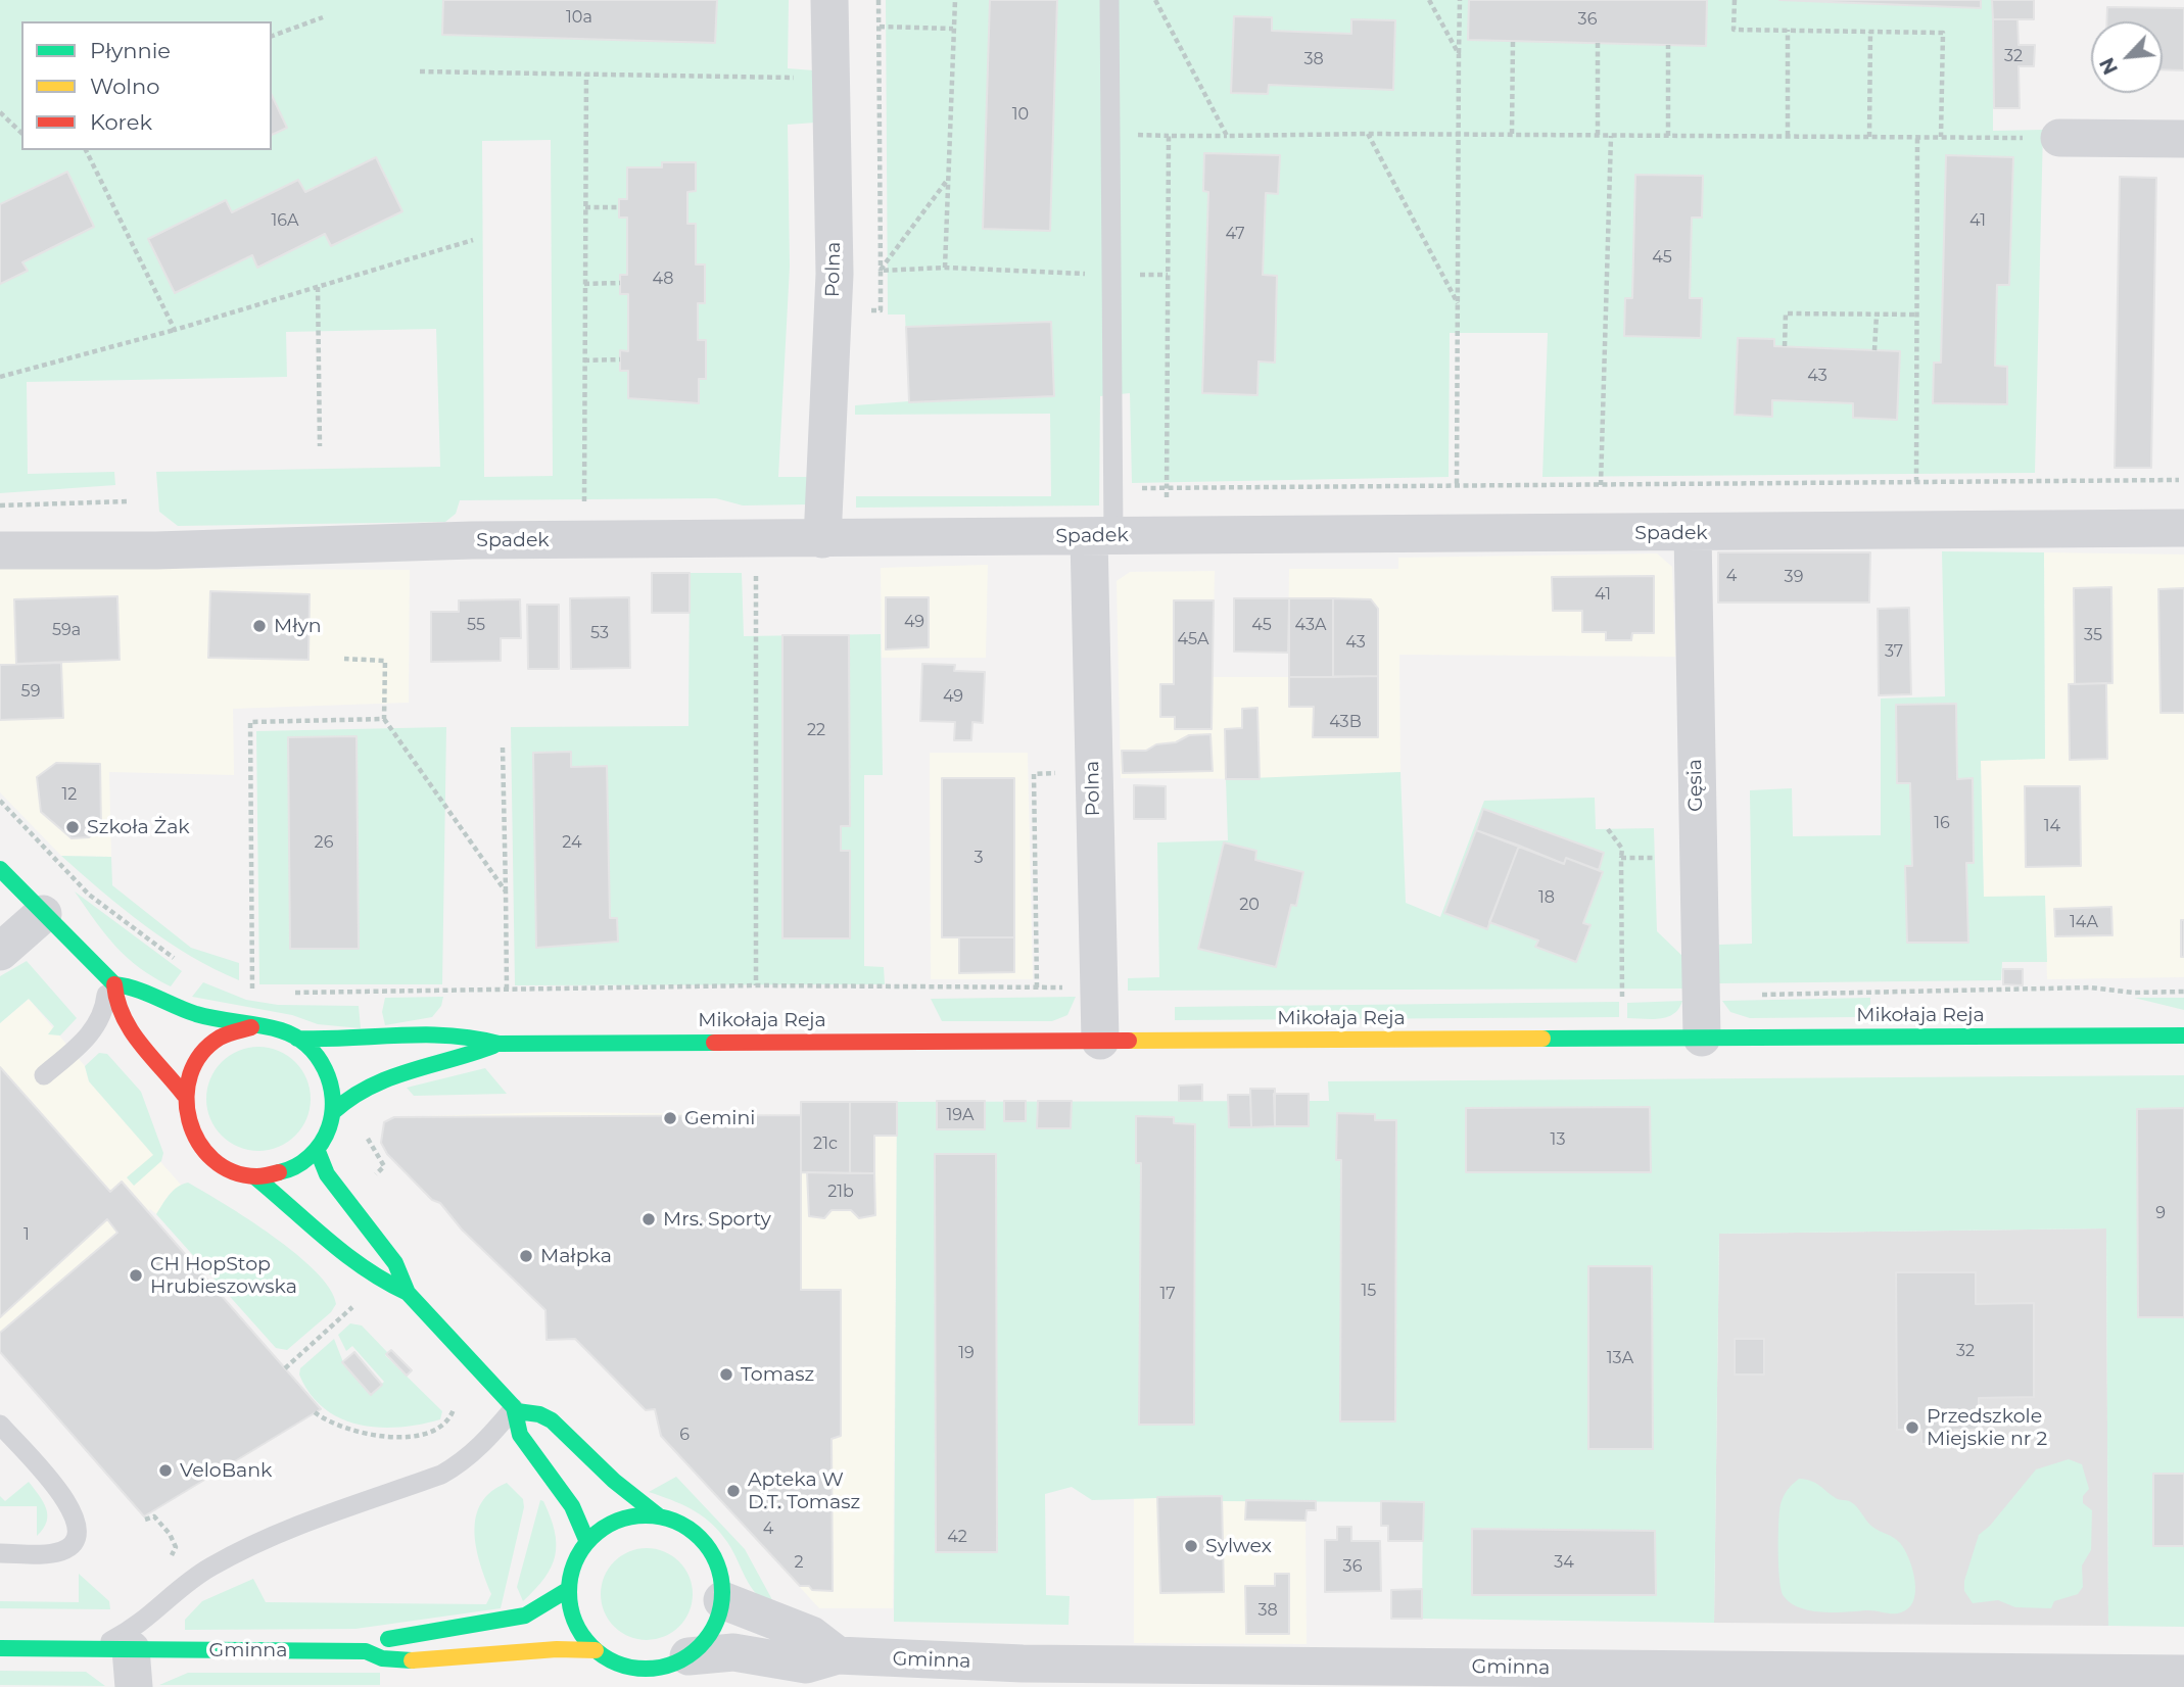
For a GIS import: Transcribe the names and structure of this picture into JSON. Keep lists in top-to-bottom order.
{
  "streets": {
    "street": [
      "Polna",
      "Spadek",
      "Gęsia",
      "Mikołaja Reja",
      "Gminna"
    ]
  },
  "crossings": [
    ["Polna", "Spadek"],
    ["Polna", "Mikołaja Reja"],
    ["Spadek", "Gęsia"],
    ["Gęsia", "Mikołaja Reja"]
  ],
  "places": [
    "Młyn",
    "Szkoła Żak",
    "Gemini",
    "Mrs. Sporty",
    "Małpka",
    "CH HopStop Hrubieszowska",
    "Tomasz",
    "Przedszkole Miejskie nr 2",
    "VeloBank",
    "Apteka W D.T. Tomasz",
    "Sylwex"
  ],
  "house_numbers": [
    "10a",
    "36",
    "32",
    "38",
    "10",
    "16A",
    "41",
    "47",
    "45",
    "48",
    "43",
    "4",
    "39",
    "41",
    "49",
    "55",
    "45",
    "43A",
    "59a",
    "53",
    "35",
    "45A",
    "43",
    "37",
    "59",
    "49",
    "43B",
    "22",
    "12",
    "16",
    "14",
    "26",
    "24",
    "3",
    "18",
    "20",
    "14A",
    "19A",
    "13",
    "21c",
    "21b",
    "9",
    "1",
    "15",
    "17",
    "32",
    "19",
    "13A",
    "6",
    "4",
    "42",
    "2",
    "34",
    "36",
    "38"
  ],
  "legend": ["Płynnie", "Wolno", "Korek"],
  "north": "bottom left"
}
